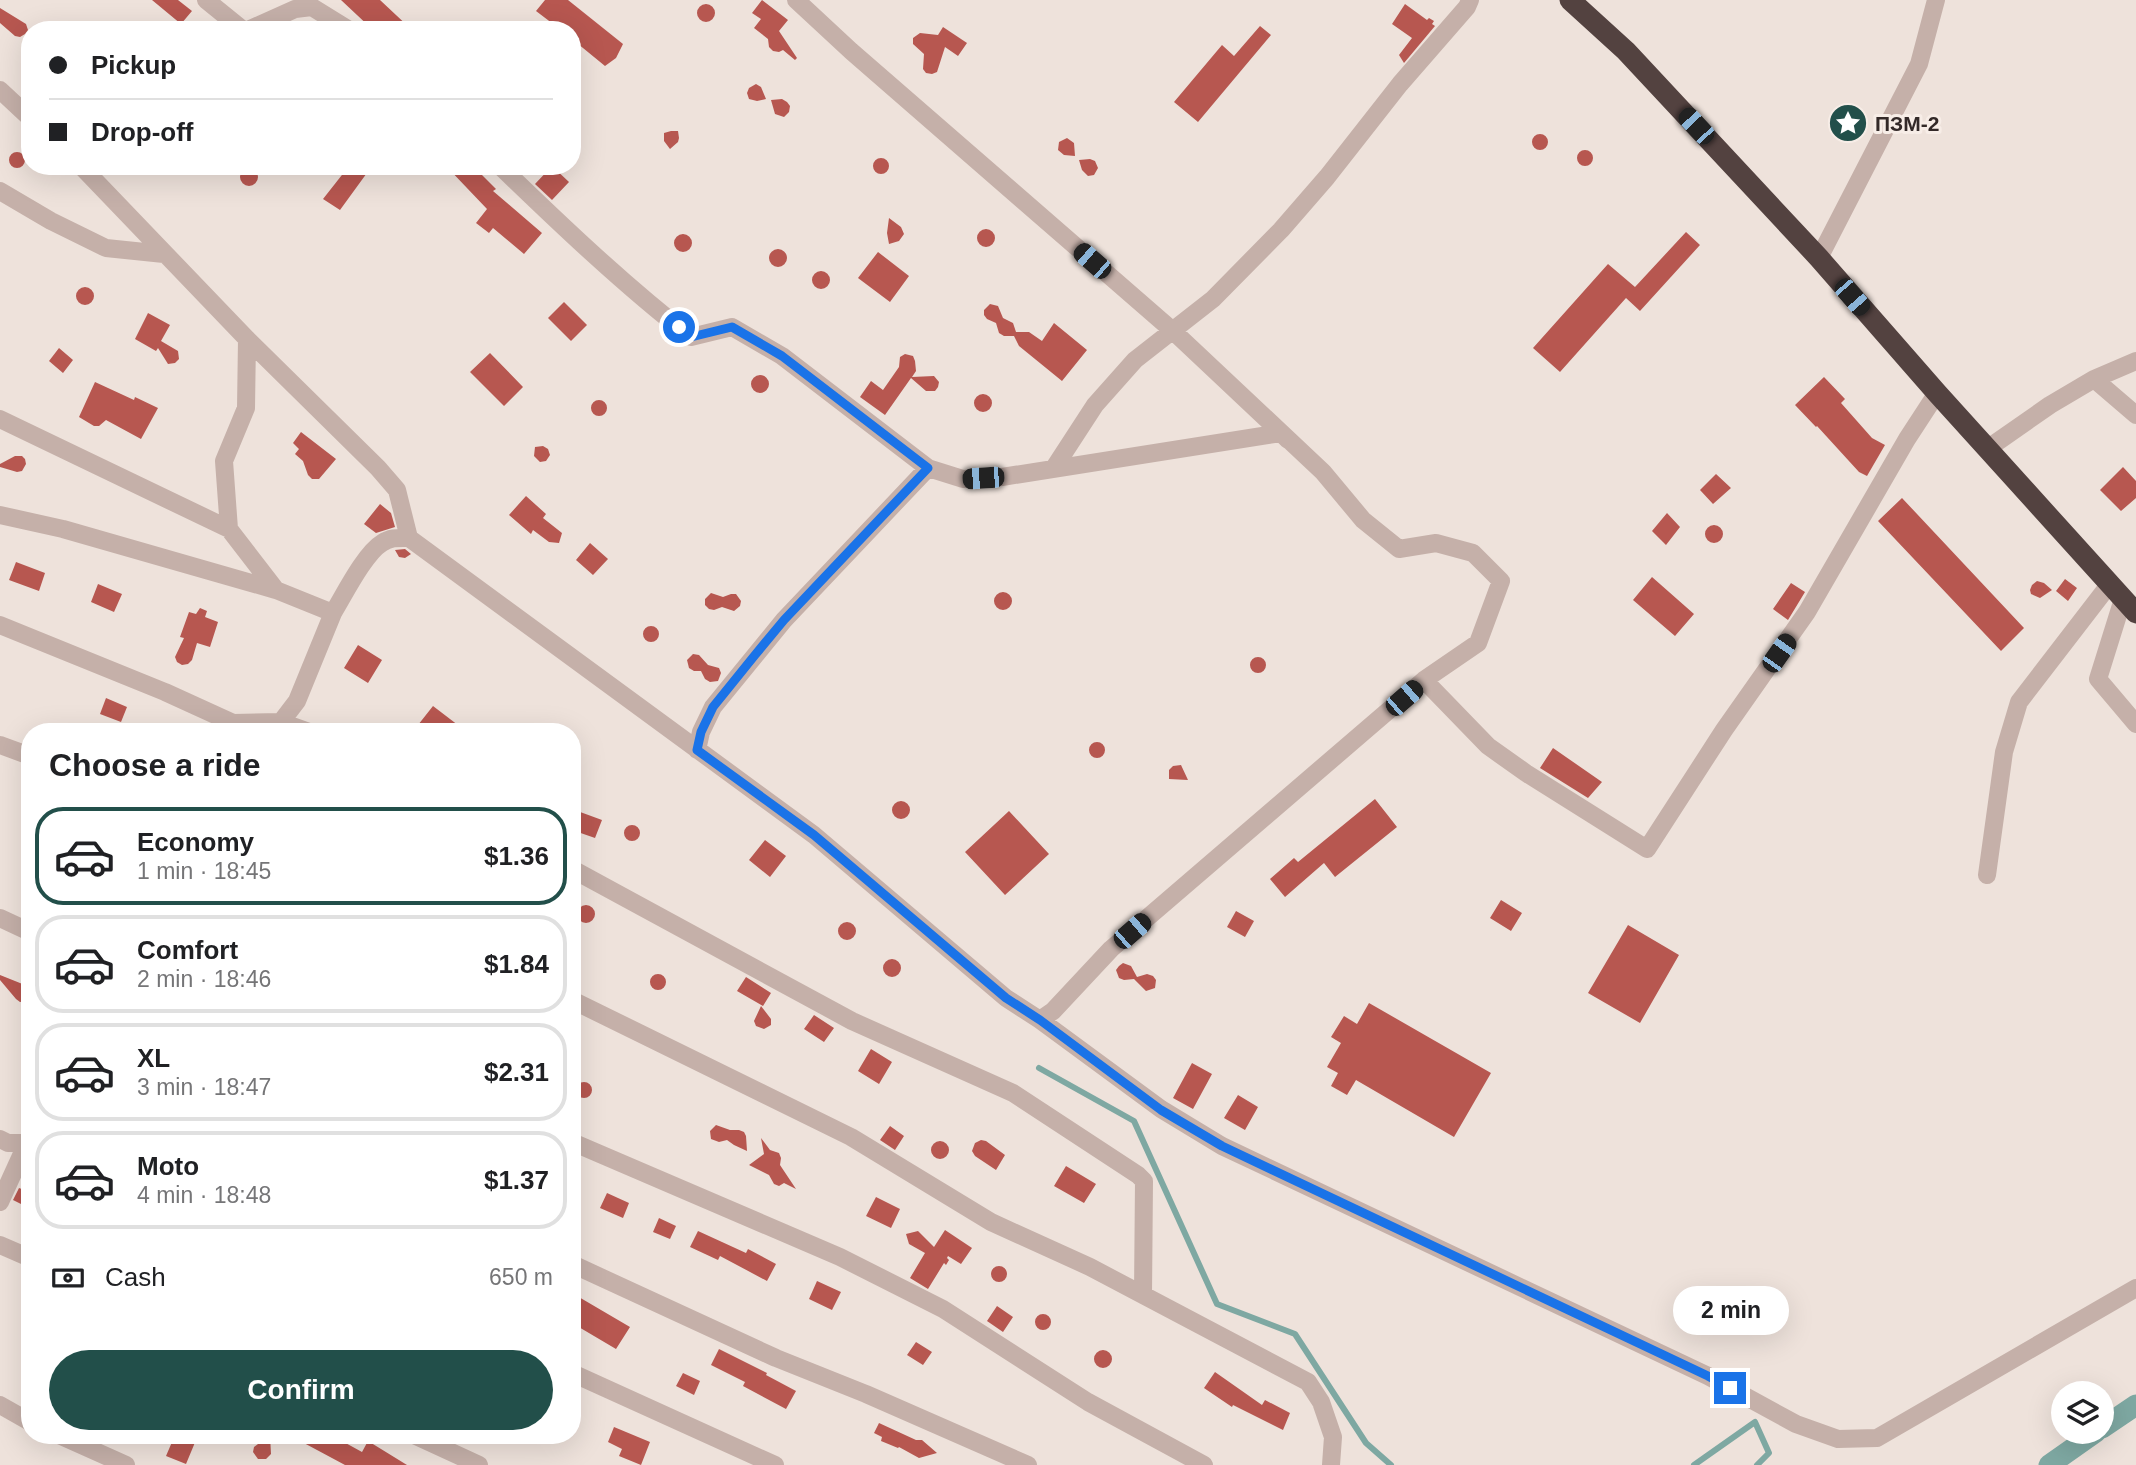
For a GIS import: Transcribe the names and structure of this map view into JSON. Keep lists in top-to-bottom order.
{
  "places": {
    "place": ["ПЗМ-2"]
  },
  "page": {
    "banner": ["Pickup", "Drop-off"],
    "heading": "Choose a ride",
    "list": [
      {
        "name": "Economy",
        "note": "1 min · 18:45",
        "value": "$1.36"
      },
      {
        "name": "Comfort",
        "note": "2 min · 18:46",
        "value": "$1.84"
      },
      {
        "name": "XL",
        "note": "3 min · 18:47",
        "value": "$2.31"
      },
      {
        "name": "Moto",
        "note": "4 min · 18:48",
        "value": "$1.37"
      }
    ],
    "pay": ["Cash", "650 m"],
    "bubble": "2 min",
    "buttons": "Confirm"
  }
}
